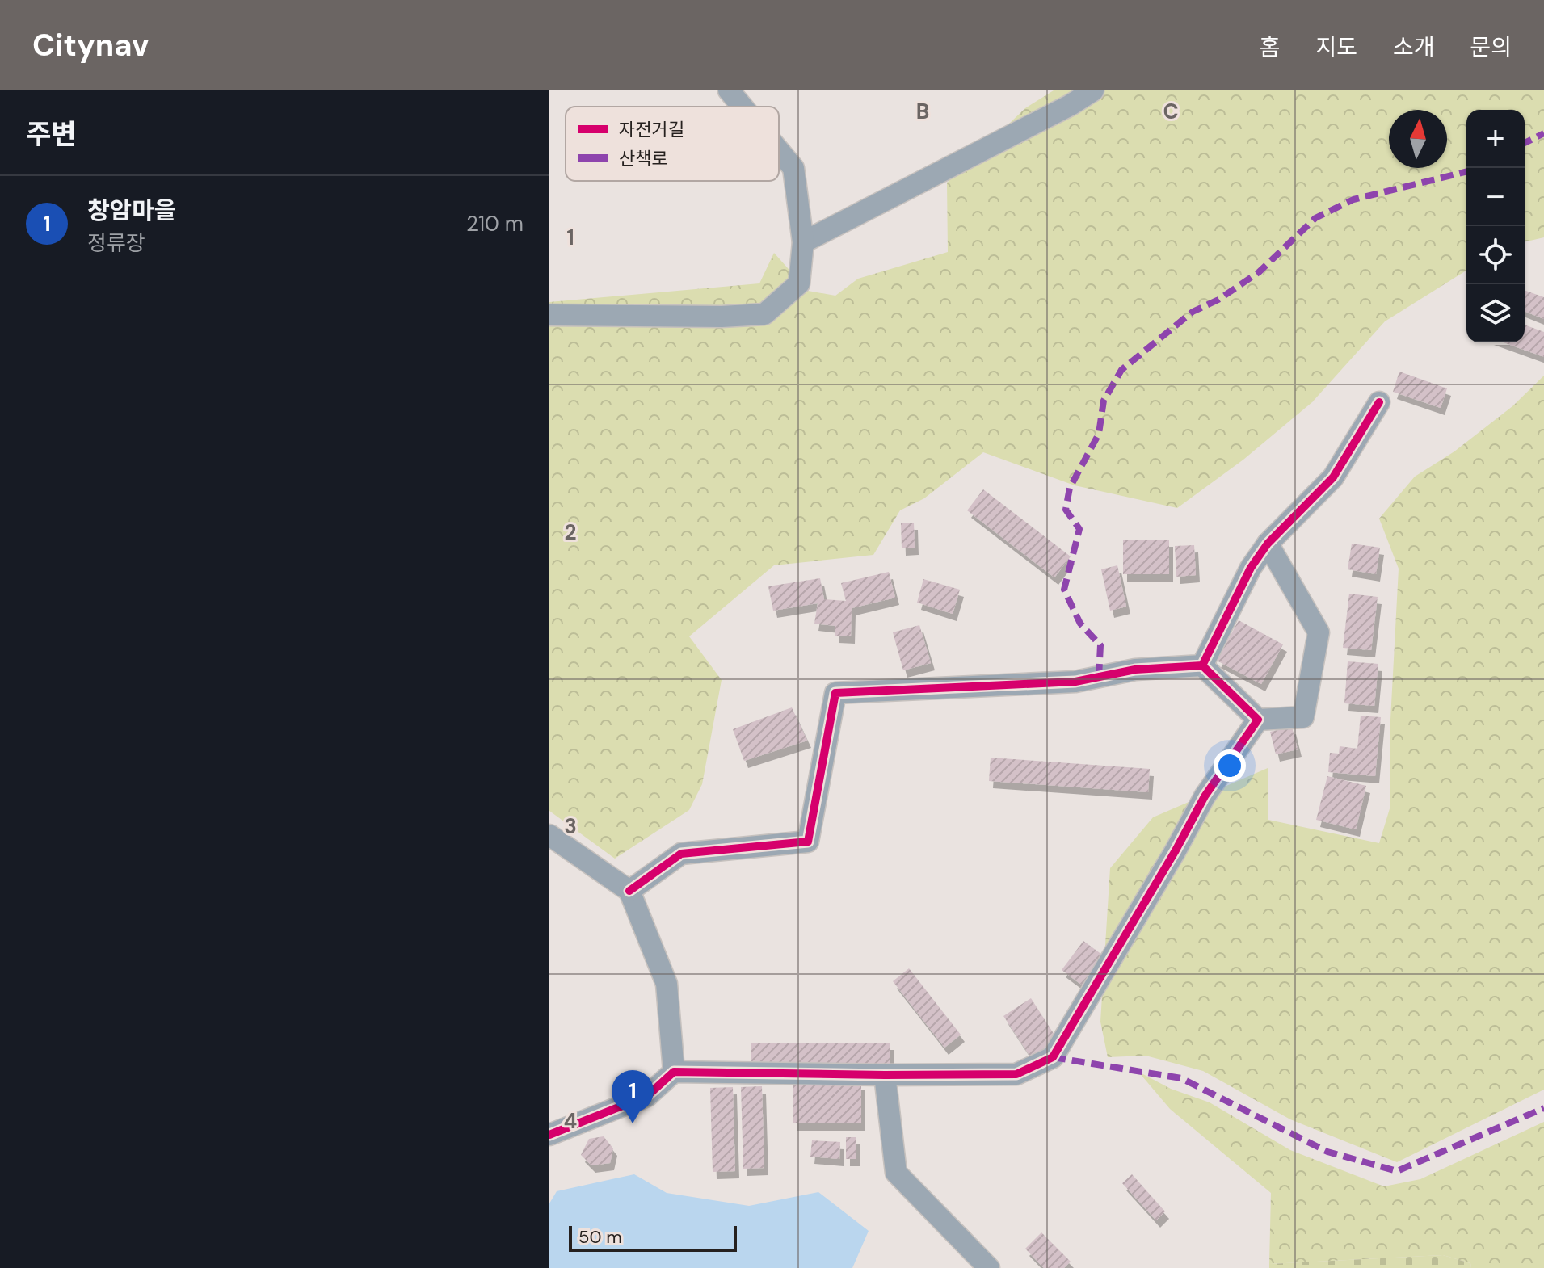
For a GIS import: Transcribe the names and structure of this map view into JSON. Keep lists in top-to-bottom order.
{
  "legend": ["자전거길", "산책로"],
  "scale_bar": "50 m",
  "north": "top",
  "page": {
    "header": "Citynav",
    "nav": [
      "홈",
      "지도",
      "소개",
      "문의"
    ],
    "heading": "주변",
    "map_buttons": ["+", "−"],
    "list": [
      {
        "mark": "1",
        "name": "창암마을",
        "note": "정류장",
        "value": "210 m"
      }
    ],
    "pins": "1",
    "scale": "50 m"
  },
  "grid": {
    "columns": ["B", "C"],
    "rows": [
      "1",
      "2",
      "3",
      "4"
    ]
  }
}
